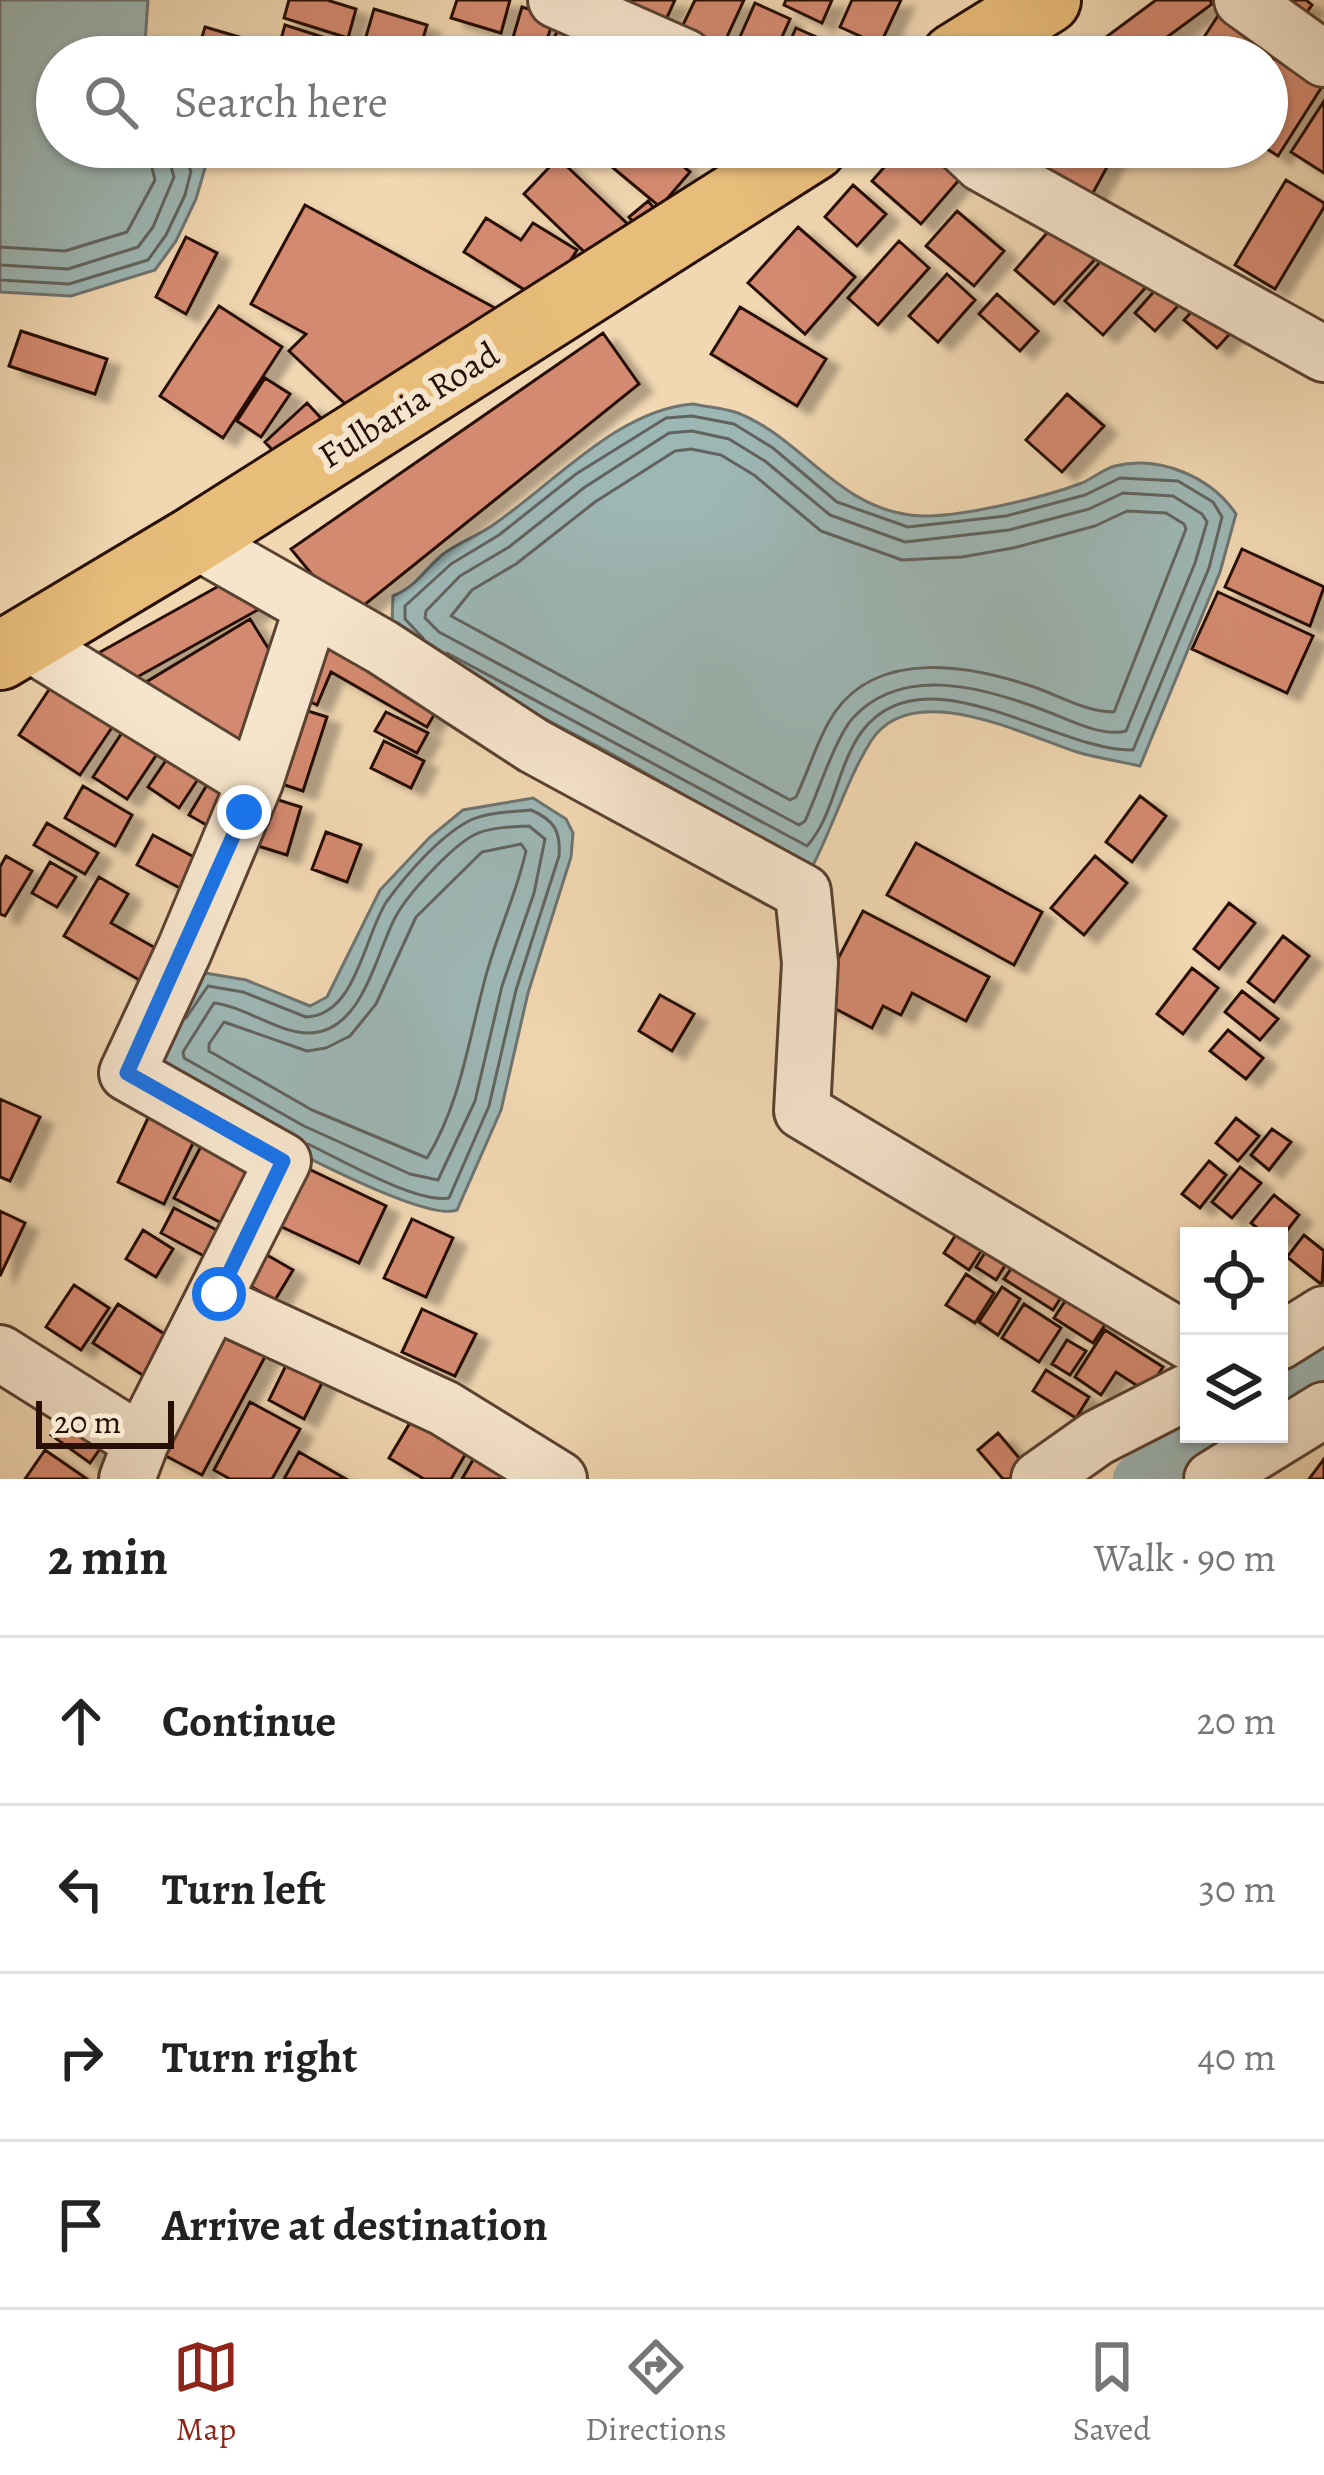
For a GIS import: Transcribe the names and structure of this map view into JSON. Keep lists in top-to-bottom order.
{
  "streets": {
    "main road": ["Fulbaria Road"]
  },
  "scale_bar": "20 m",
  "page": {
    "search": "Search here",
    "scale": "20 m",
    "heading": ["2 min", "Walk · 90 m"],
    "list": [
      ["Continue", "20 m"],
      ["Turn left", "30 m"],
      ["Turn right", "40 m"],
      "Arrive at destination"
    ],
    "nav": ["Map", "Directions", "Saved"]
  }
}
